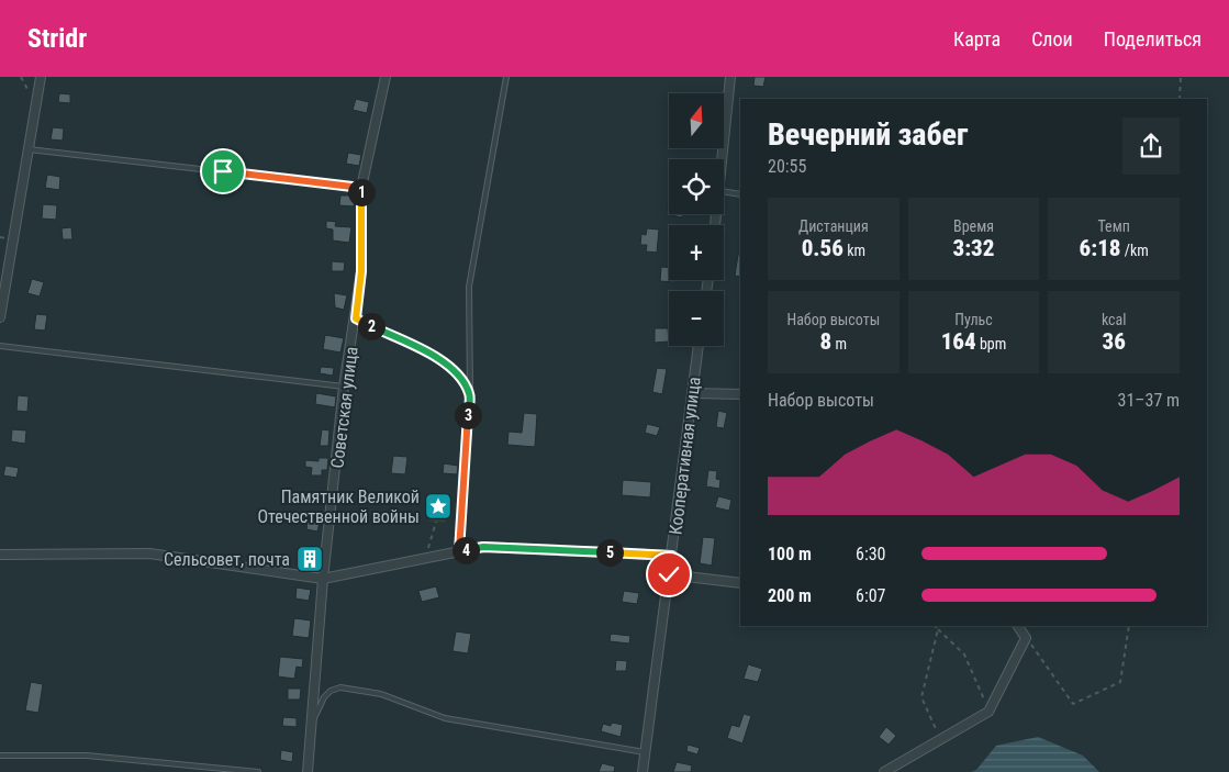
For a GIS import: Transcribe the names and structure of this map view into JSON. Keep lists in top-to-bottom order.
{
  "streets": {
    "street": ["Советская улица", "Кооперативная улица"]
  },
  "places": {
    "place": ["Памятник Великой Отечественной войны"],
    "building": ["Сельсовет, почта"]
  },
  "north": "top",
  "page": {
    "header": "Stridr",
    "nav": ["Карта", "Слои", "Поделиться"],
    "map_buttons": ["+", "−"],
    "heading": ["Вечерний забег", "20:55"],
    "pins": [
      "1",
      "2",
      "3",
      "4",
      "5"
    ],
    "stats": [
      ["Дистанция", "0.56 km"],
      ["Время", "3:32"],
      ["Темп", "6:18 /km"],
      ["Набор высоты", "8 m"],
      ["Пульс", "164 bpm"],
      ["kcal", "36"]
    ],
    "chart": ["Набор высоты", "31–37 m"],
    "list": [
      {
        "name": "100 m",
        "note": "6:30"
      },
      {
        "name": "200 m",
        "note": "6:07"
      }
    ]
  }
}
